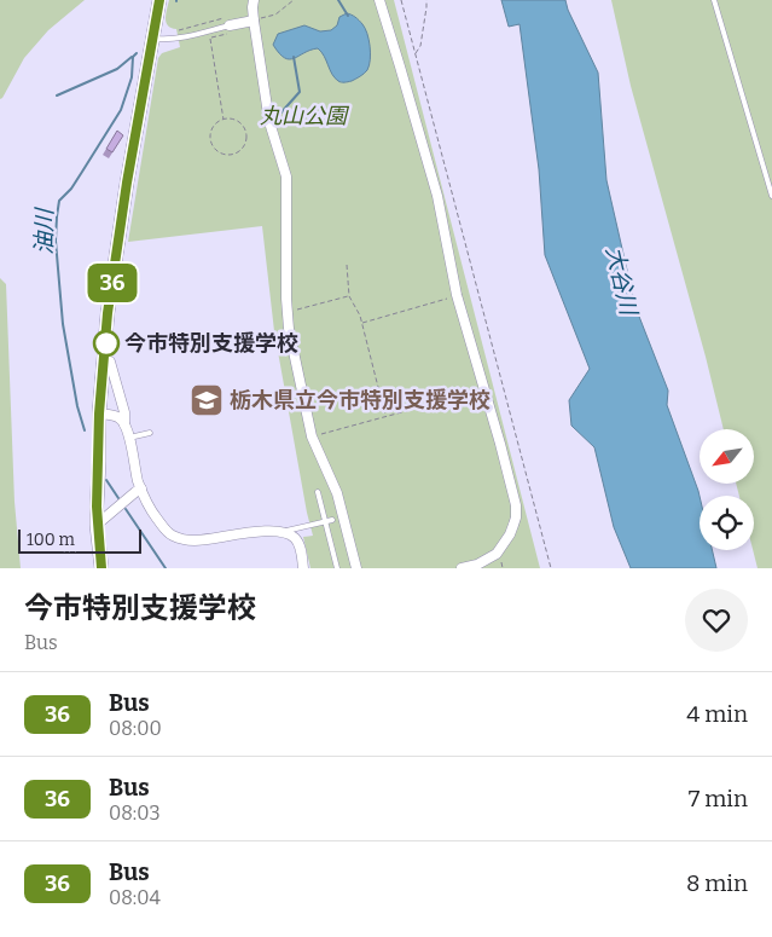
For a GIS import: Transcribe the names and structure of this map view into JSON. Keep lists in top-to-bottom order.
{
  "water": ["油川", "大谷川"],
  "parks": ["丸山公園"],
  "places": {
    "other": ["今市特別支援学校"],
    "school or university": ["栃木県立今市特別支援学校"]
  },
  "lines": ["bus line 36"],
  "scale_bar": "100 m",
  "north": "bottom left",
  "page": {
    "on_map": "36",
    "scale": "100 m",
    "heading": ["今市特別支援学校", "Bus"],
    "list": [
      {
        "mark": "36",
        "name": "Bus",
        "note": "08:00",
        "value": "4 min"
      },
      {
        "mark": "36",
        "name": "Bus",
        "note": "08:03",
        "value": "7 min"
      },
      {
        "mark": "36",
        "name": "Bus",
        "note": "08:04",
        "value": "8 min"
      }
    ]
  }
}
